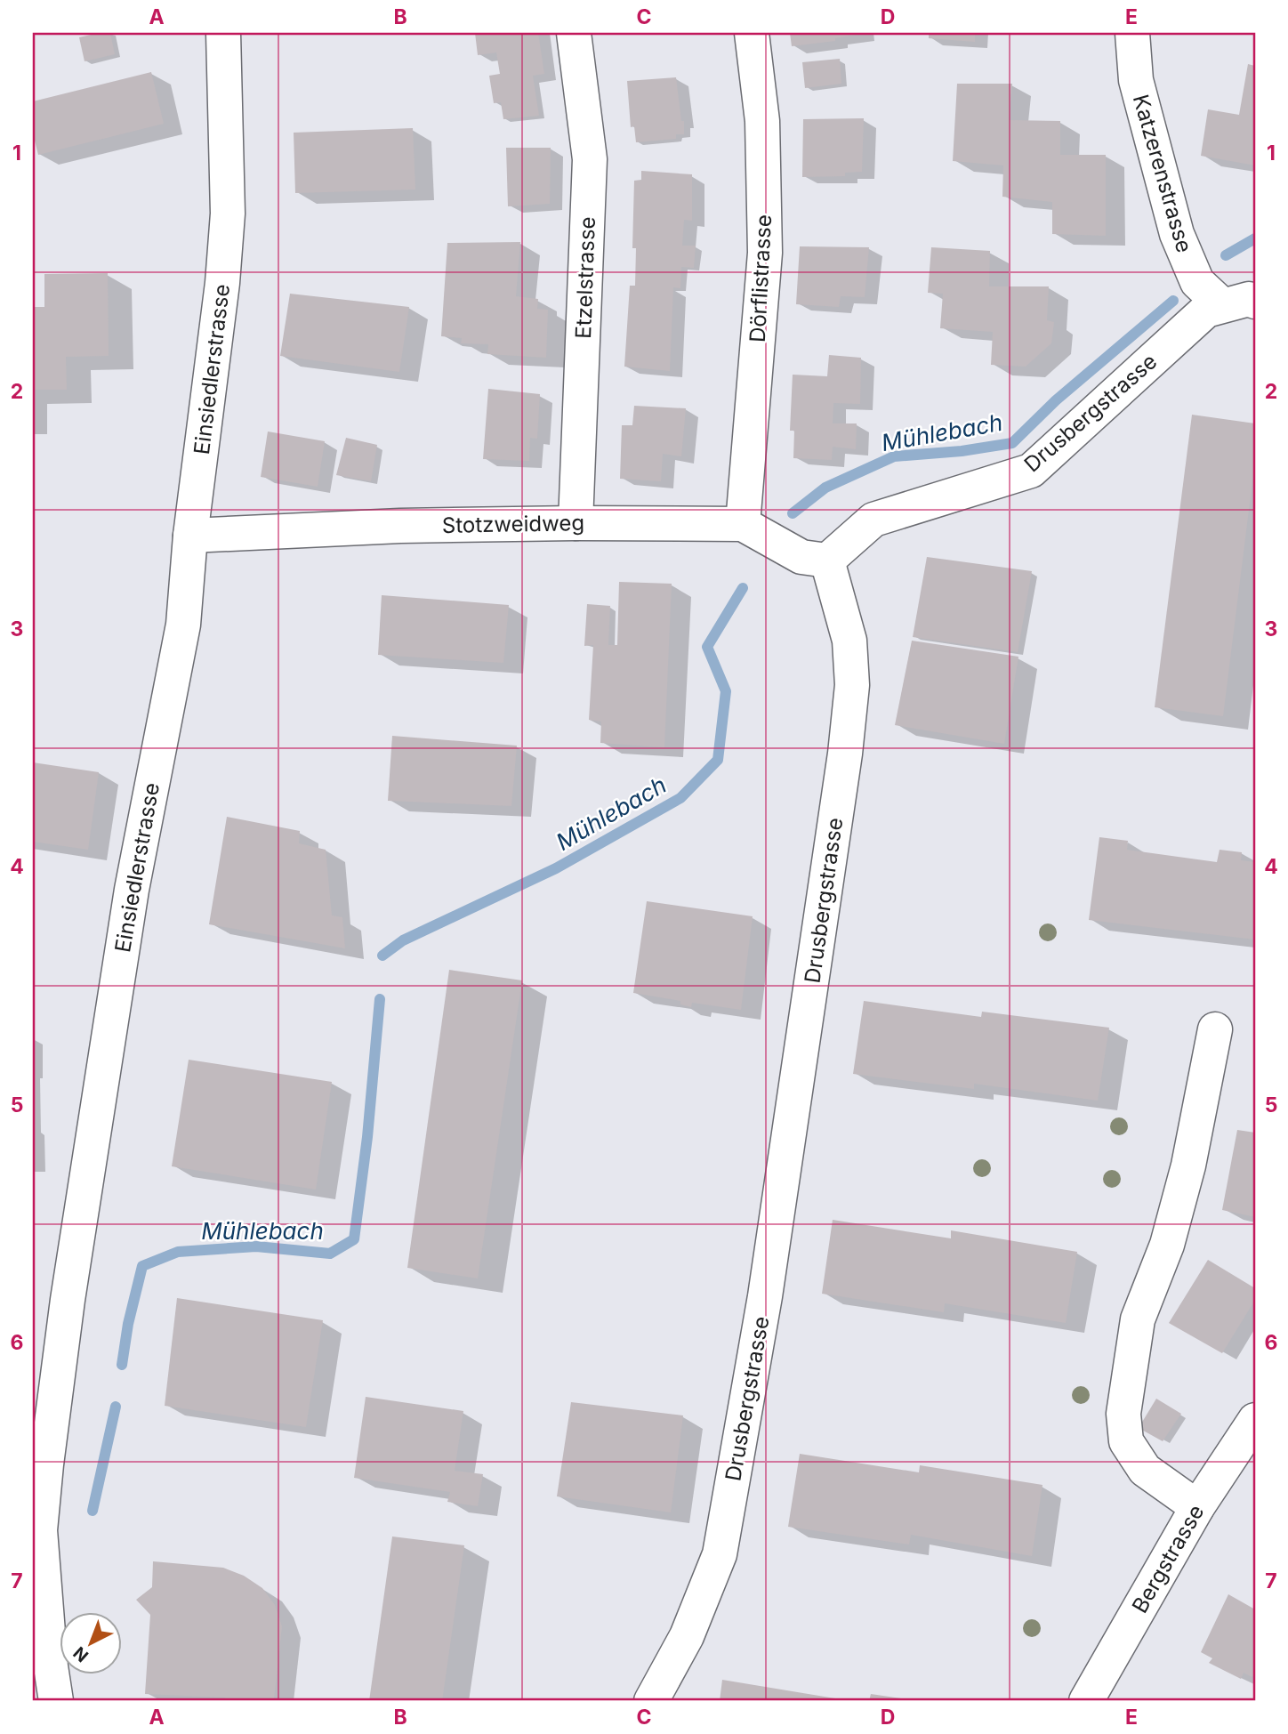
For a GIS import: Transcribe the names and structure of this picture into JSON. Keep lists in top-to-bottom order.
{
  "streets": {
    "street": [
      "Katzerenstrasse",
      "Etzelstrasse",
      "Dörflistrasse",
      "Einsiedlerstrasse",
      "Drusbergstrasse",
      "Stotzweidweg",
      "Bergstrasse"
    ]
  },
  "crossings": [
    ["Katzerenstrasse", "Drusbergstrasse"],
    ["Etzelstrasse", "Stotzweidweg"],
    ["Dörflistrasse", "Stotzweidweg"],
    ["Einsiedlerstrasse", "Stotzweidweg"],
    ["Drusbergstrasse", "Stotzweidweg"]
  ],
  "water": ["Mühlebach"],
  "north": "bottom left",
  "grid": {
    "columns": [
      "A",
      "B",
      "C",
      "D",
      "E"
    ],
    "rows": [
      "1",
      "2",
      "3",
      "4",
      "5",
      "6",
      "7"
    ]
  }
}
